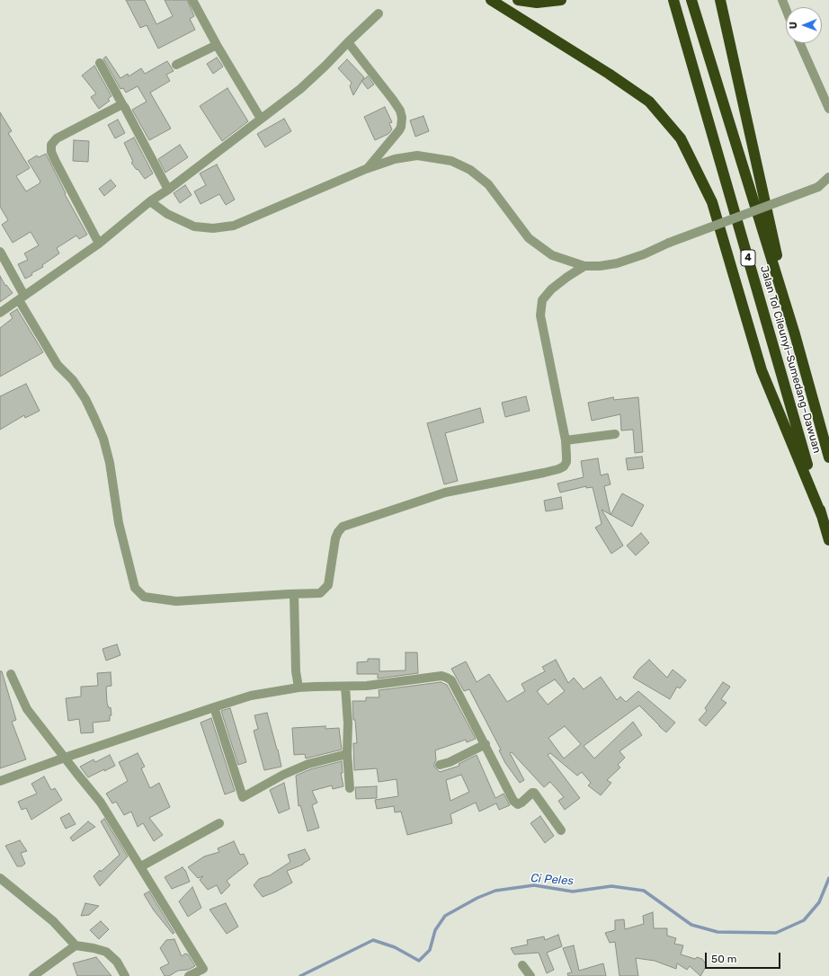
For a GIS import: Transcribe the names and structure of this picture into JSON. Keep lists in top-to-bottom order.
{
  "streets": {
    "highway": ["4", "Jalan Tol Cileunyi–Sumedang–Dawuan"]
  },
  "water": ["Ci Peles"],
  "scale_bar": "50 m",
  "north": "left"
}
